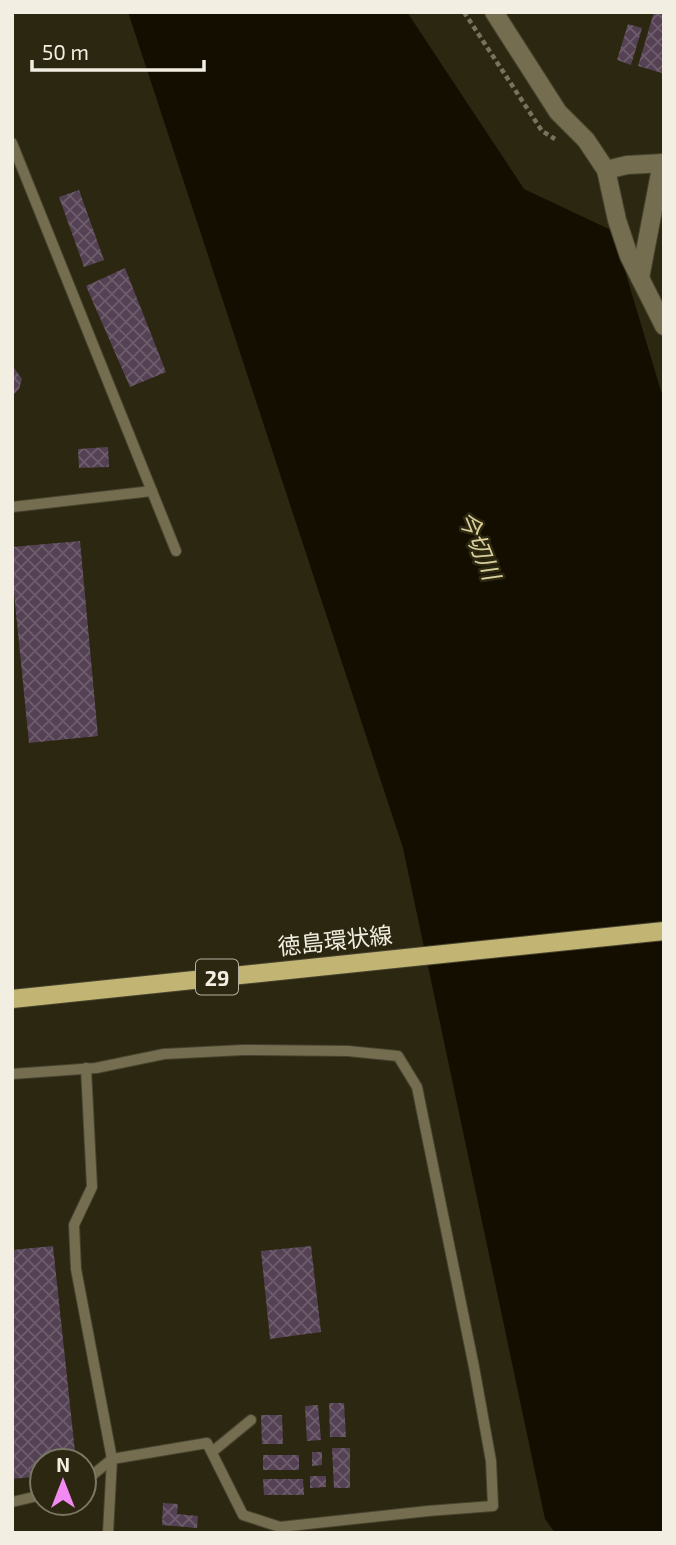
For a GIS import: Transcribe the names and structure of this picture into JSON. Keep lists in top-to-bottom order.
{
  "streets": {
    "main road": ["徳島環状線", "29"]
  },
  "water": ["今切川"],
  "scale_bar": "50 m",
  "north": "top"
}
